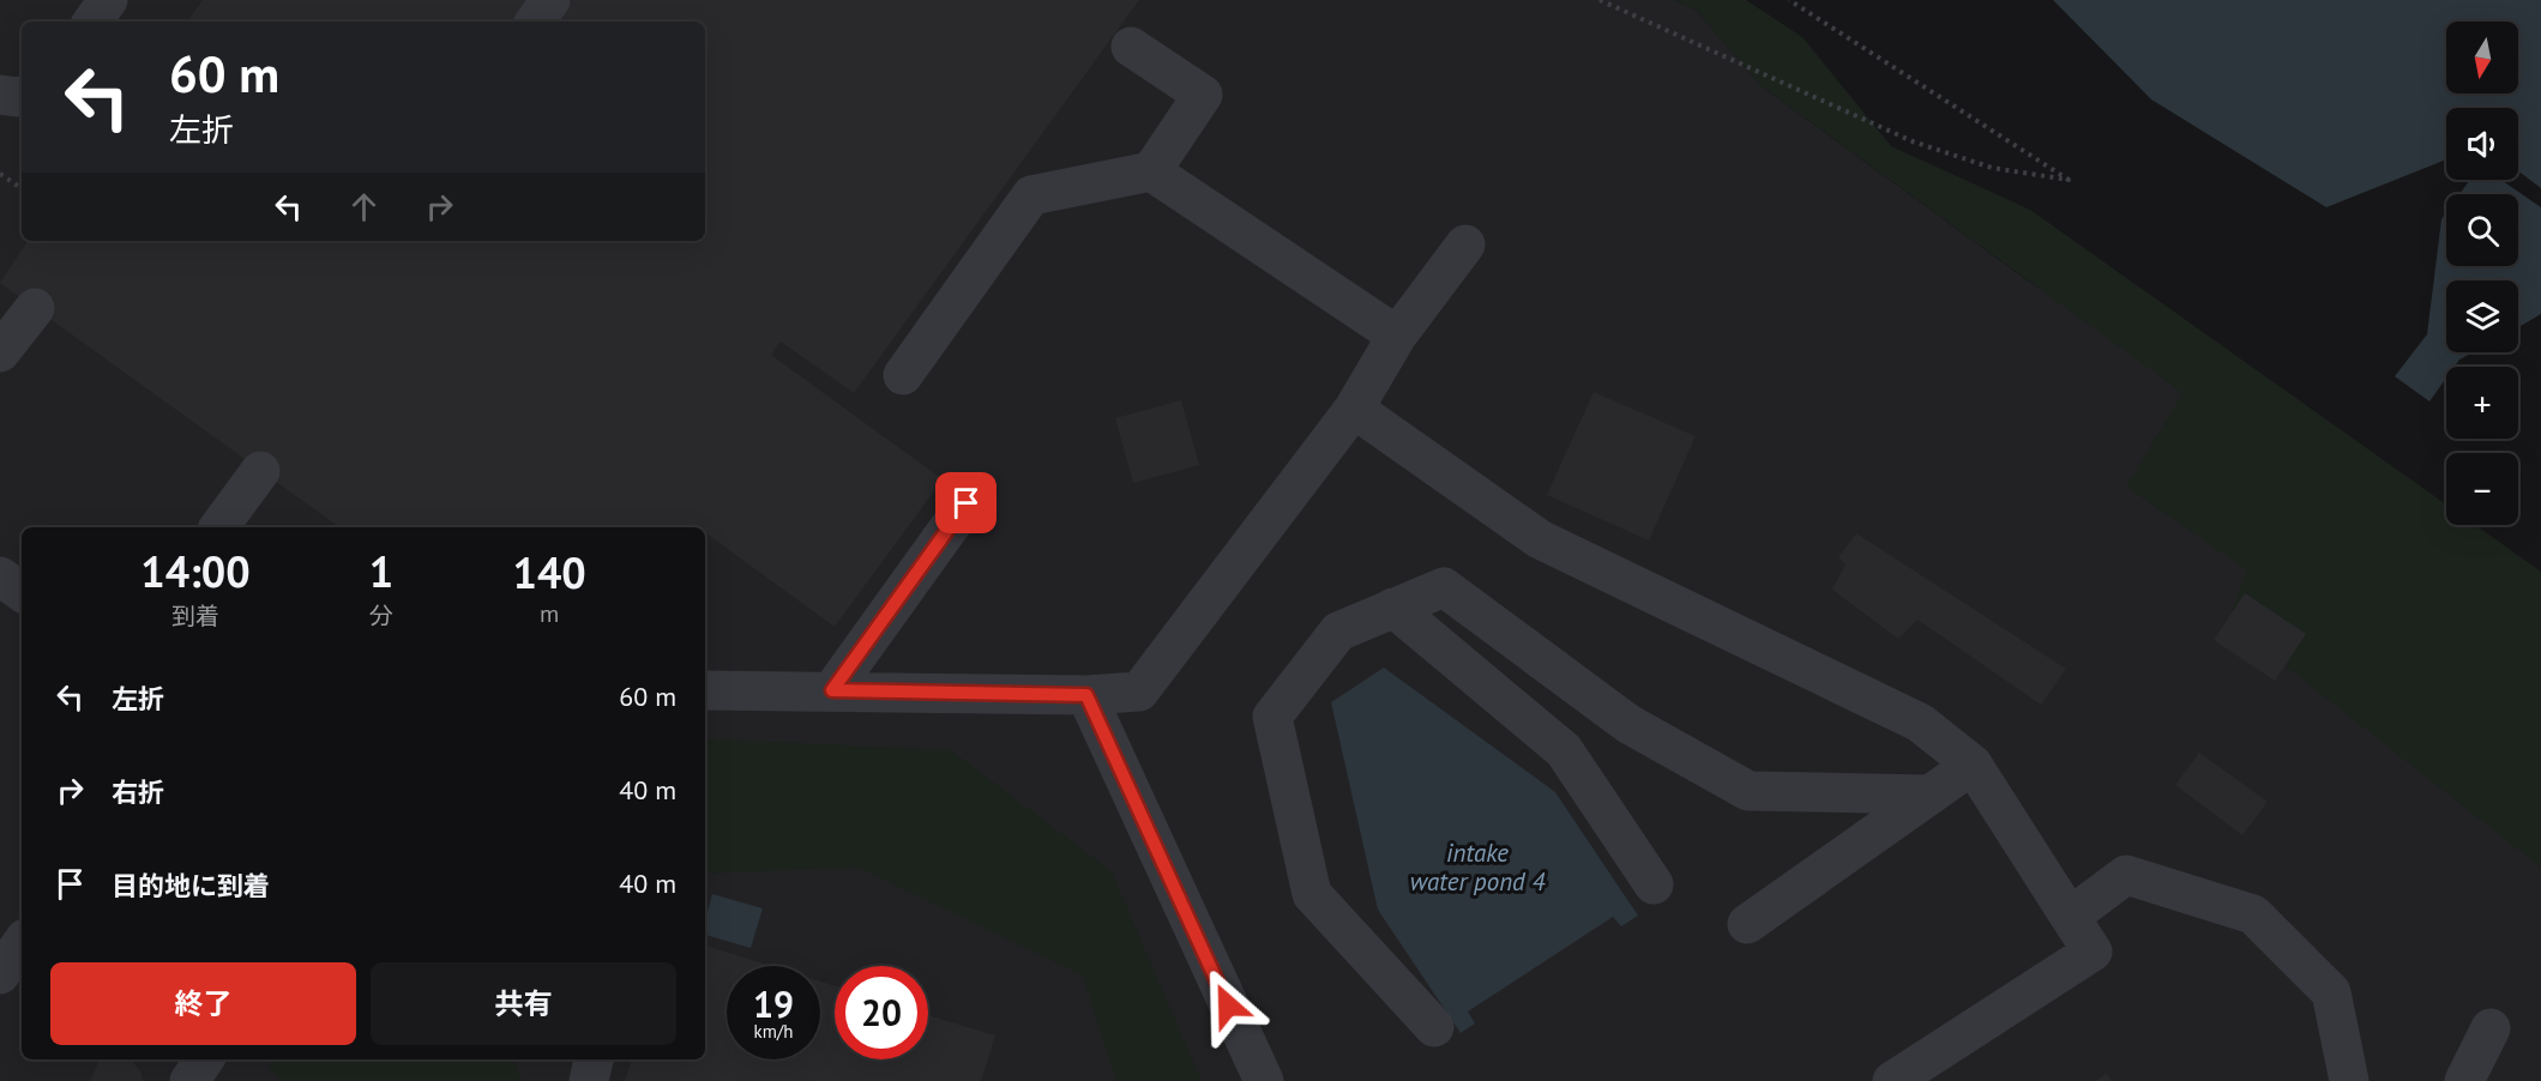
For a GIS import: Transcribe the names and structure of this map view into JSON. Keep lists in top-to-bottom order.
{
  "water": ["intake water pond 4"],
  "north": "bottom",
  "page": {
    "map_buttons": ["+", "−"],
    "turn": ["60 m", "左折"],
    "eta": [
      "14:00",
      "到着",
      "1",
      "分",
      "140",
      "m"
    ],
    "list": [
      {
        "name": "左折",
        "value": "60 m"
      },
      {
        "name": "右折",
        "value": "40 m"
      },
      {
        "name": "目的地に到着",
        "value": "40 m"
      }
    ],
    "buttons": ["終了", "共有"],
    "speed": "19 km/h",
    "limit": "20"
  }
}
